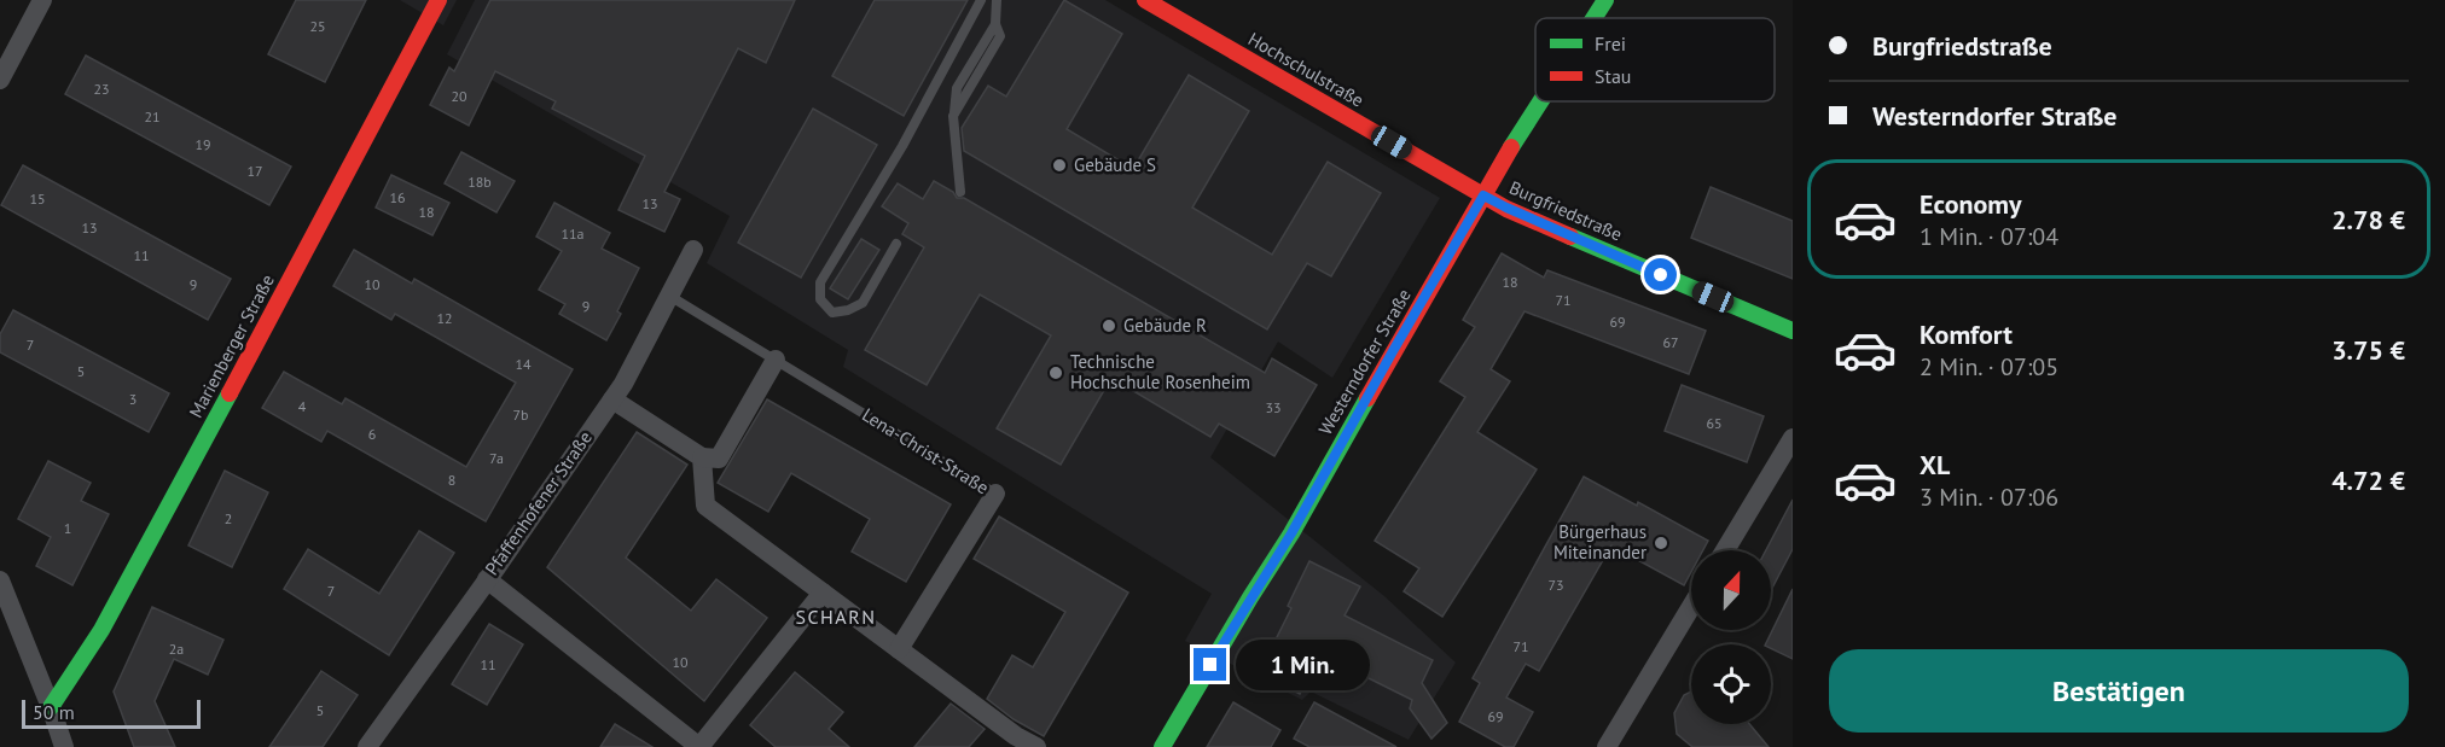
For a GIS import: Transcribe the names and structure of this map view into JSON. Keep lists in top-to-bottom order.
{
  "streets": {
    "street": [
      "Hochschulstraße",
      "Burgfriedstraße",
      "Marienberger Straße",
      "Westerndorfer Straße",
      "Lena-Christ-Straße",
      "Pfaffenhofener Straße"
    ]
  },
  "crossings": [
    ["Hochschulstraße", "Burgfriedstraße"],
    ["Hochschulstraße", "Westerndorfer Straße"],
    ["Burgfriedstraße", "Westerndorfer Straße"],
    ["Lena-Christ-Straße", "Pfaffenhofener Straße"]
  ],
  "districts": ["SCHARN"],
  "places": [
    "Gebäude S",
    "Gebäude R",
    "Technische Hochschule Rosenheim",
    "Bürgerhaus Miteinander"
  ],
  "house_numbers": [
    "25",
    "23",
    "20",
    "21",
    "19",
    "17",
    "18b",
    "16",
    "15",
    "13",
    "18",
    "13",
    "11a",
    "11",
    "18",
    "9",
    "10",
    "71",
    "9",
    "12",
    "69",
    "67",
    "7",
    "14",
    "5",
    "3",
    "4",
    "33",
    "7b",
    "65",
    "6",
    "7a",
    "8",
    "2",
    "1",
    "73",
    "7",
    "71",
    "2a",
    "10",
    "11",
    "5",
    "69"
  ],
  "legend": ["Frei", "Stau"],
  "scale_bar": "50 m",
  "north": "top",
  "page": {
    "banner": ["Burgfriedstraße", "Westerndorfer Straße"],
    "list": [
      {
        "name": "Economy",
        "note": "1 Min. · 07:04",
        "value": "2.78 €"
      },
      {
        "name": "Komfort",
        "note": "2 Min. · 07:05",
        "value": "3.75 €"
      },
      {
        "name": "XL",
        "note": "3 Min. · 07:06",
        "value": "4.72 €"
      }
    ],
    "buttons": "Bestätigen",
    "bubble": "1 Min.",
    "scale": "50 m"
  }
}
